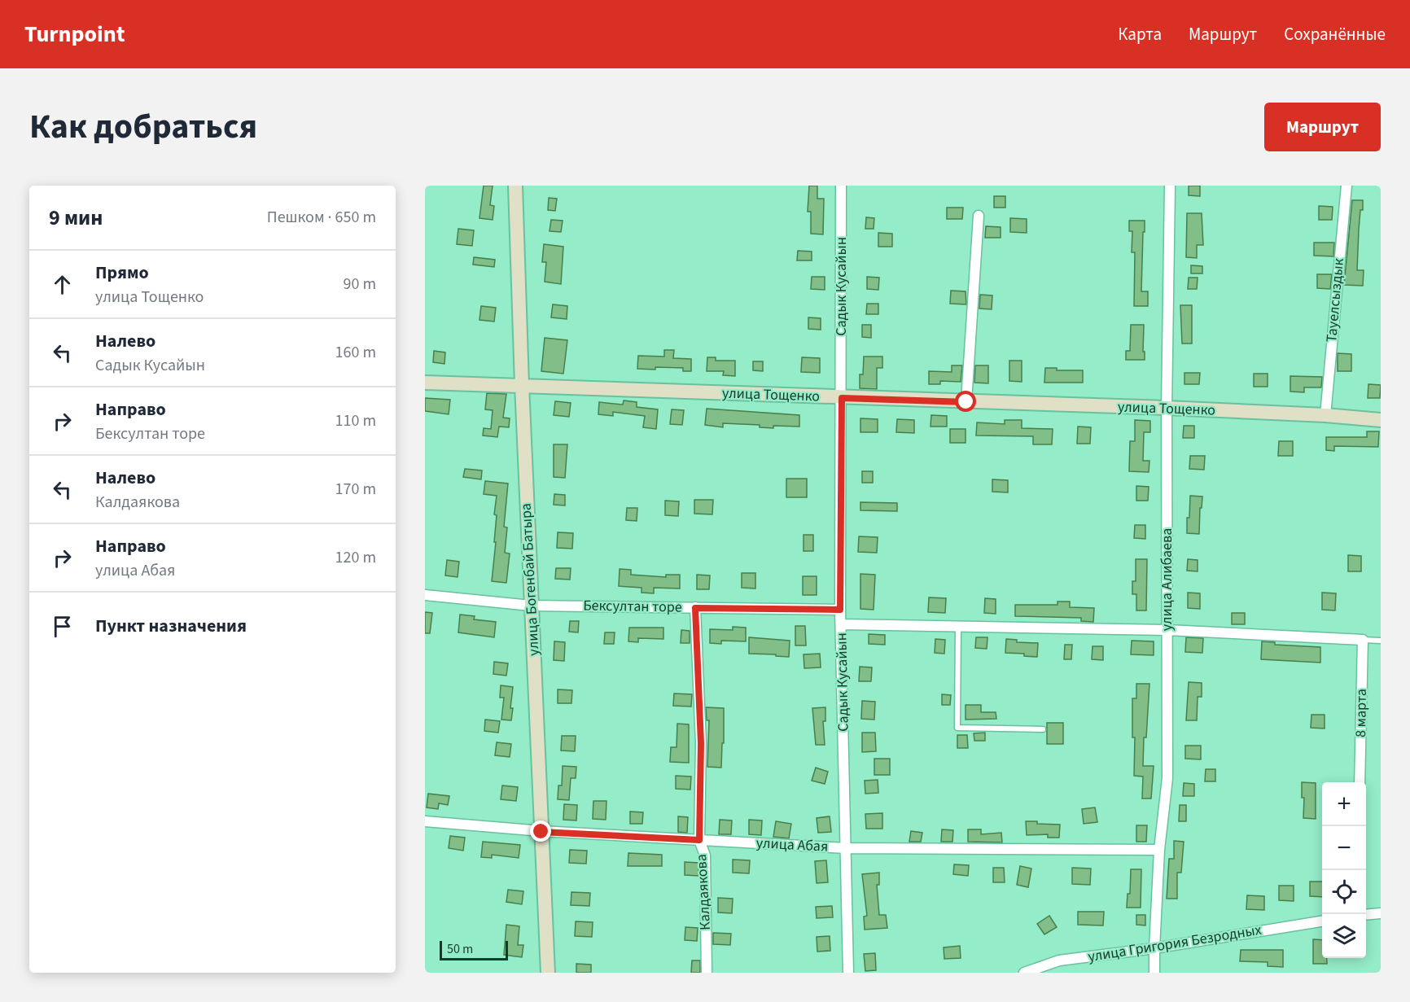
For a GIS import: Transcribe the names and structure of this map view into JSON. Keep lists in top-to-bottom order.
{
  "streets": {
    "street": [
      "Садык Кусайын",
      "Тауелсыздык",
      "улица Тощенко",
      "улица Богенбай Батыра",
      "улица Алибаева",
      "Бексултан торе",
      "8 марта",
      "улица Абая",
      "Калдаякова",
      "улица Григория Безродных"
    ]
  },
  "crossings": [
    ["Садык Кусайын", "улица Тощенко"],
    ["Садык Кусайын", "Бексултан торе"],
    ["Садык Кусайын", "улица Абая"],
    ["Тауелсыздык", "улица Тощенко"],
    ["улица Тощенко", "улица Богенбай Батыра"],
    ["улица Тощенко", "улица Алибаева"],
    ["улица Богенбай Батыра", "Бексултан торе"],
    ["улица Богенбай Батыра", "улица Абая"],
    ["улица Алибаева", "улица Абая"],
    ["улица Алибаева", "улица Григория Безродных"],
    ["Бексултан торе", "Калдаякова"],
    ["улица Абая", "Калдаякова"]
  ],
  "scale_bar": "50 m",
  "page": {
    "header": "Turnpoint",
    "nav": ["Карта", "Маршрут", "Сохранённые"],
    "title": "Как добраться",
    "buttons": "Маршрут",
    "heading": ["9 мин", "Пешком · 650 m"],
    "list": [
      ["Прямо", "улица Тощенко", "90 m"],
      ["Налево", "Садык Кусайын", "160 m"],
      ["Направо", "Бексултан торе", "110 m"],
      ["Налево", "Калдаякова", "170 m"],
      ["Направо", "улица Абая", "120 m"],
      "Пункт назначения"
    ],
    "map_buttons": ["+", "−"],
    "scale": "50 m"
  }
}
